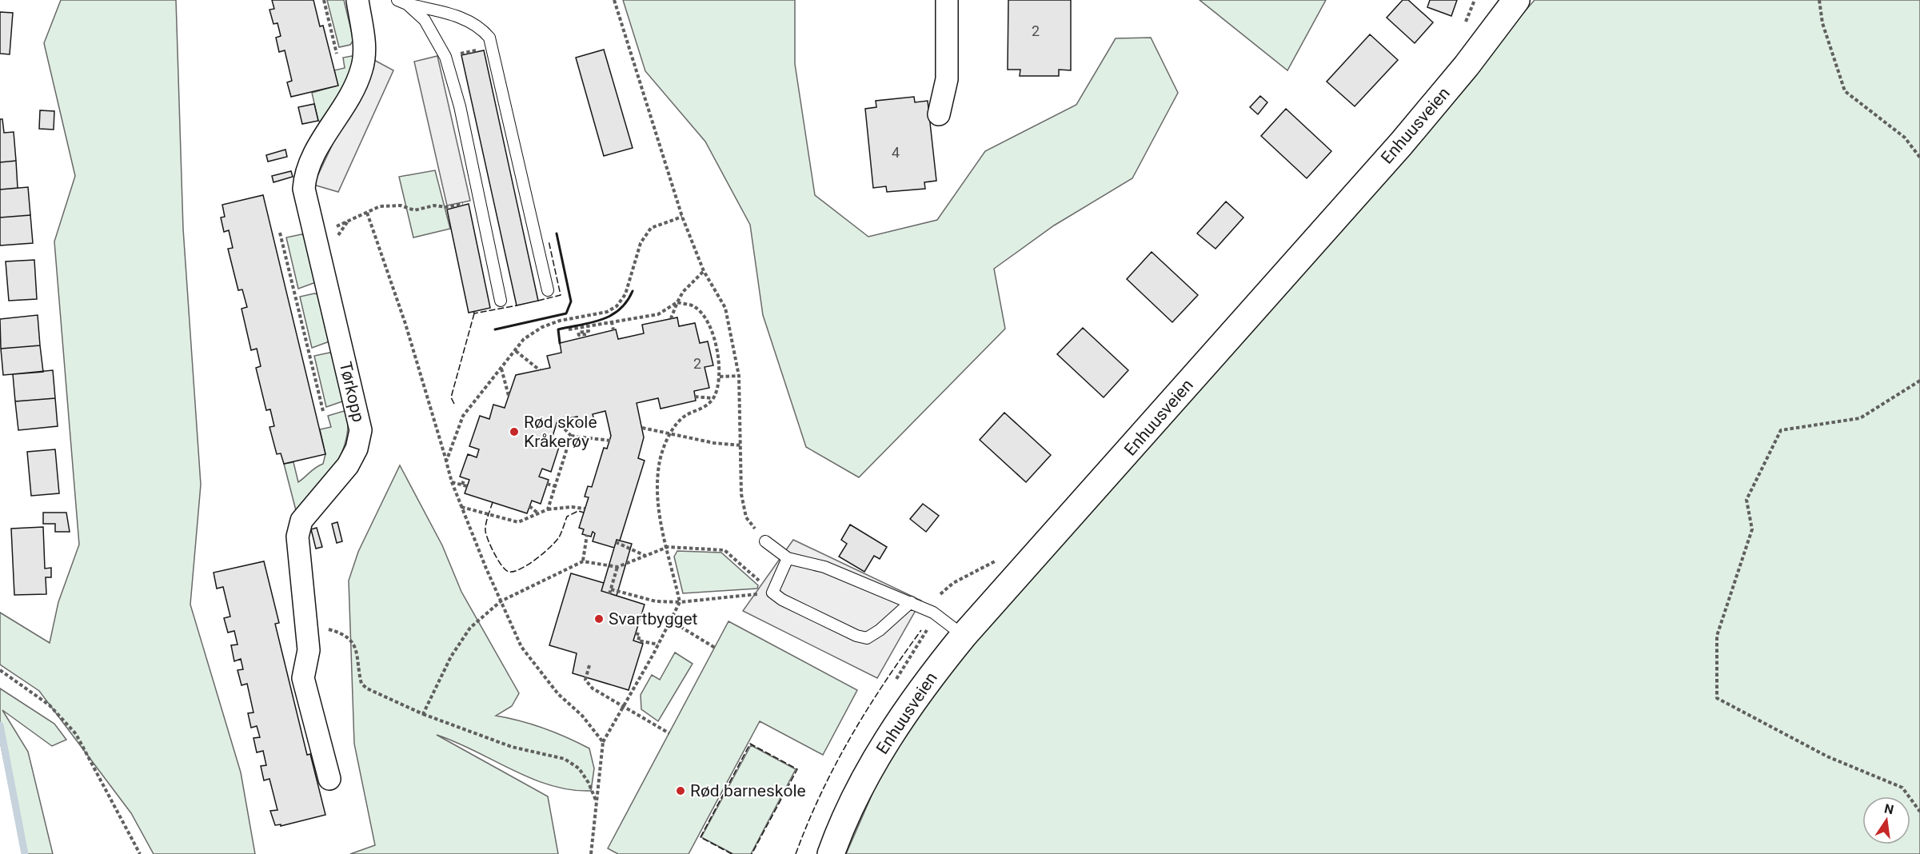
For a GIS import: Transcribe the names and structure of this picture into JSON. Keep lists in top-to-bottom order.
{
  "streets": {
    "main road": ["Enhuusveien"],
    "street": ["Tørkopp"]
  },
  "places": ["Rød skole Kråkerøy", "Svartbygget", "Rød barneskole"],
  "house_numbers": ["2", "4", "2"],
  "north": "top"
}
